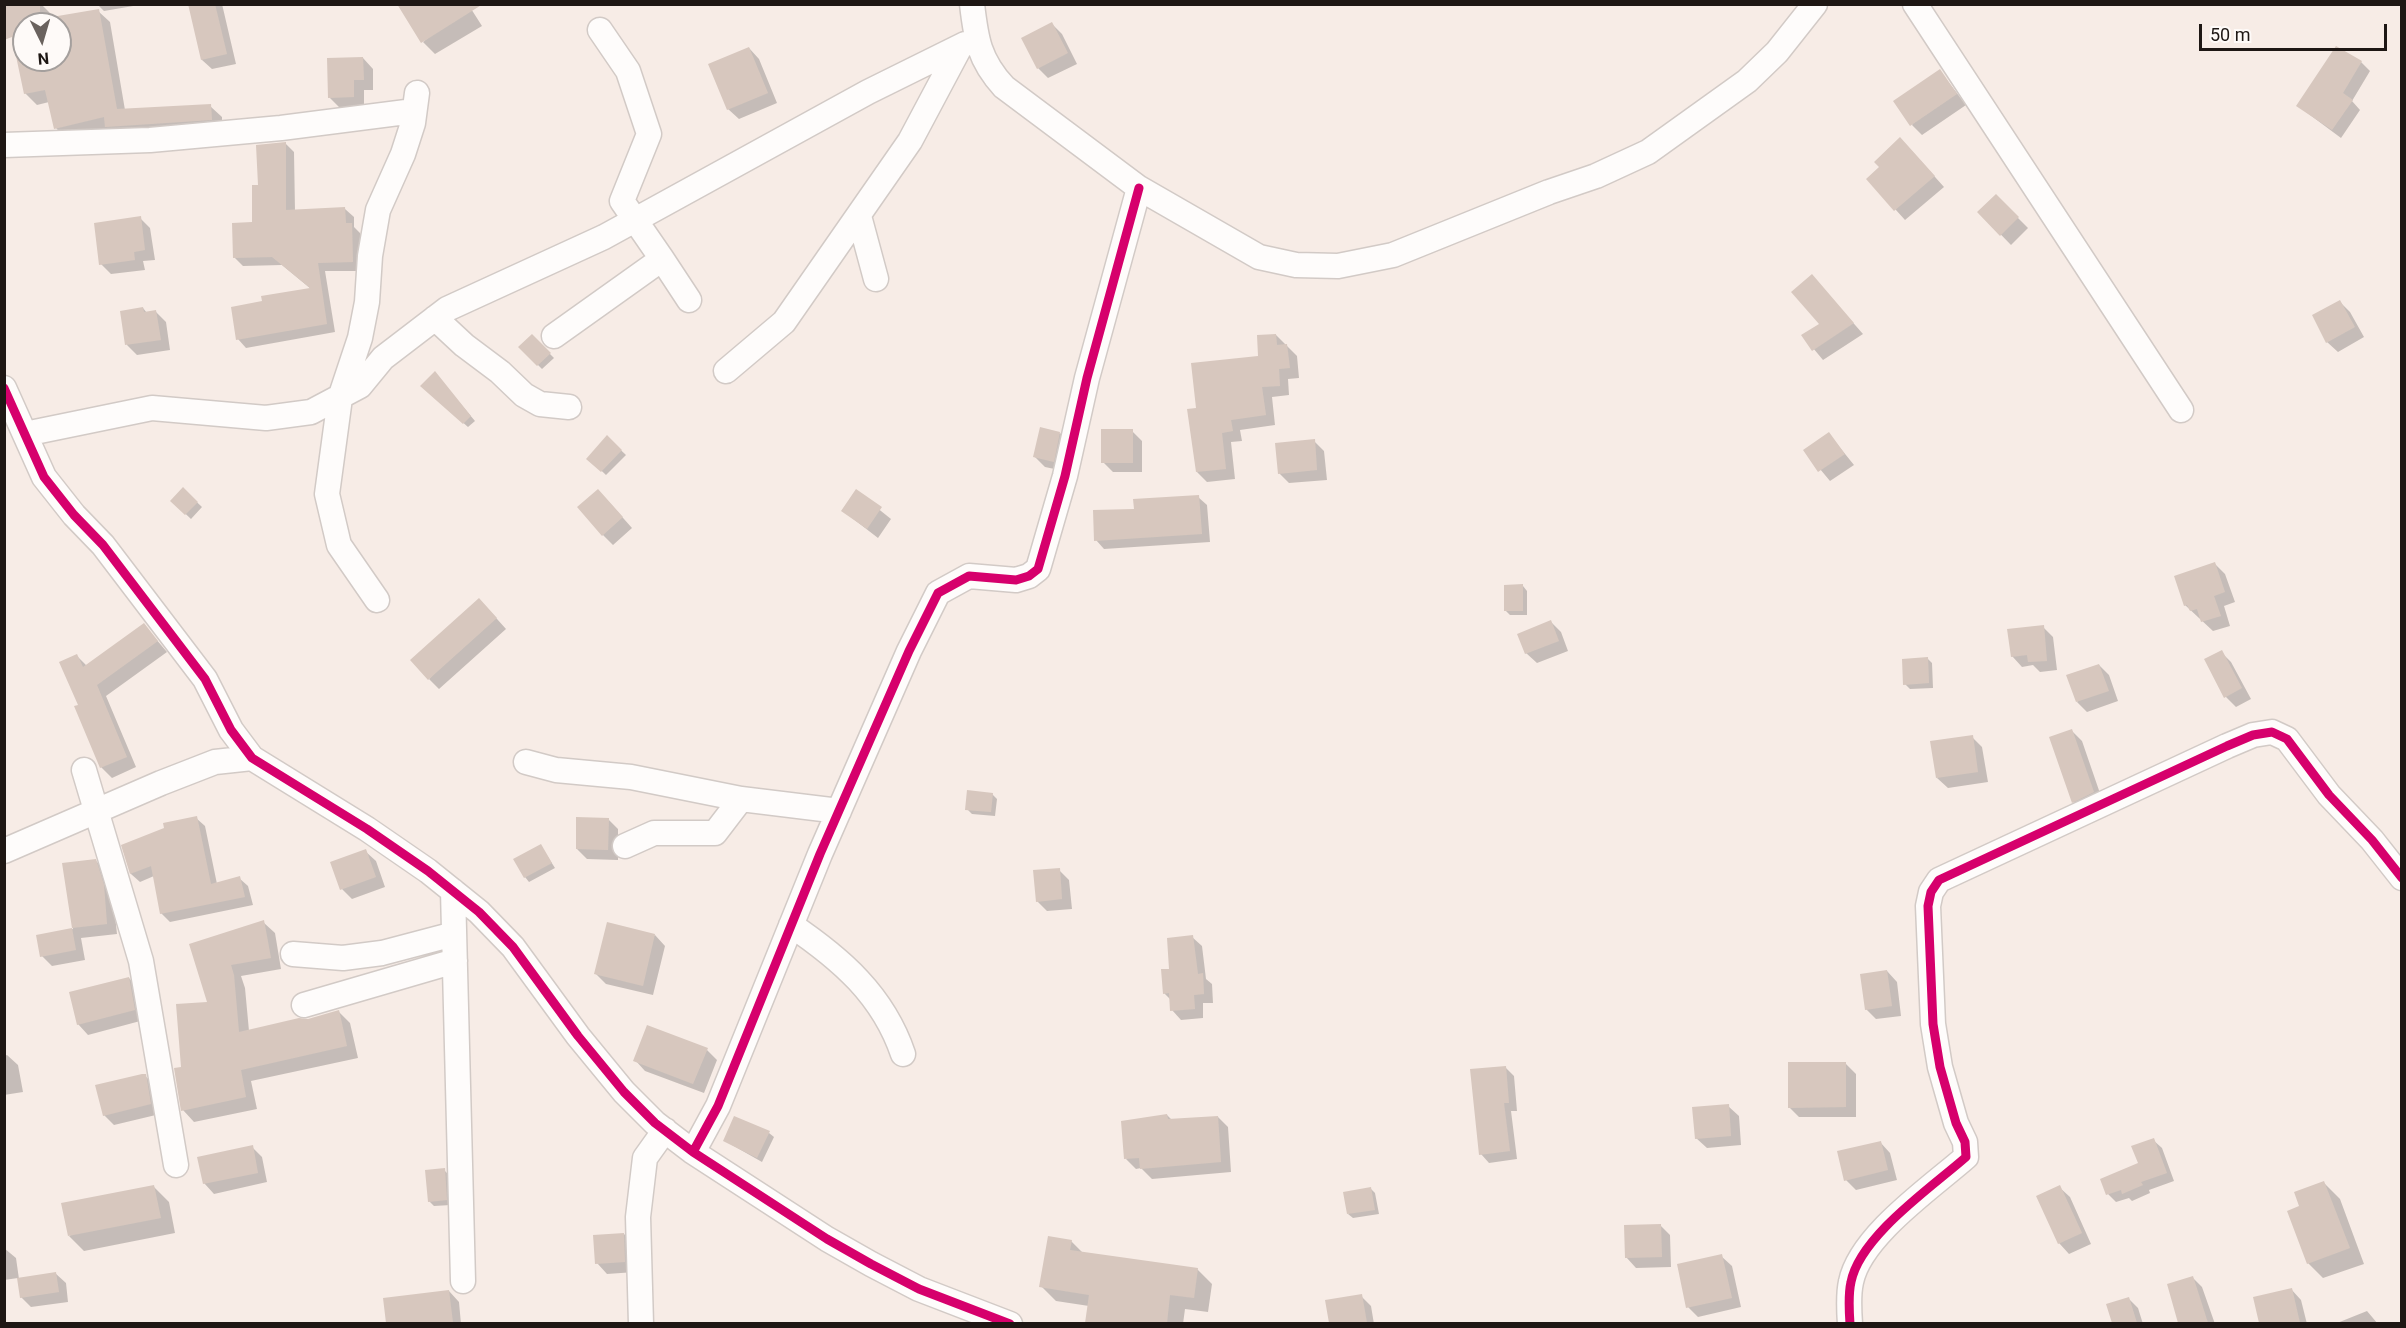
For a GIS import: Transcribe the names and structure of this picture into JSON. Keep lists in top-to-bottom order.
{
  "scale_bar": "50 m",
  "north": "bottom"
}
